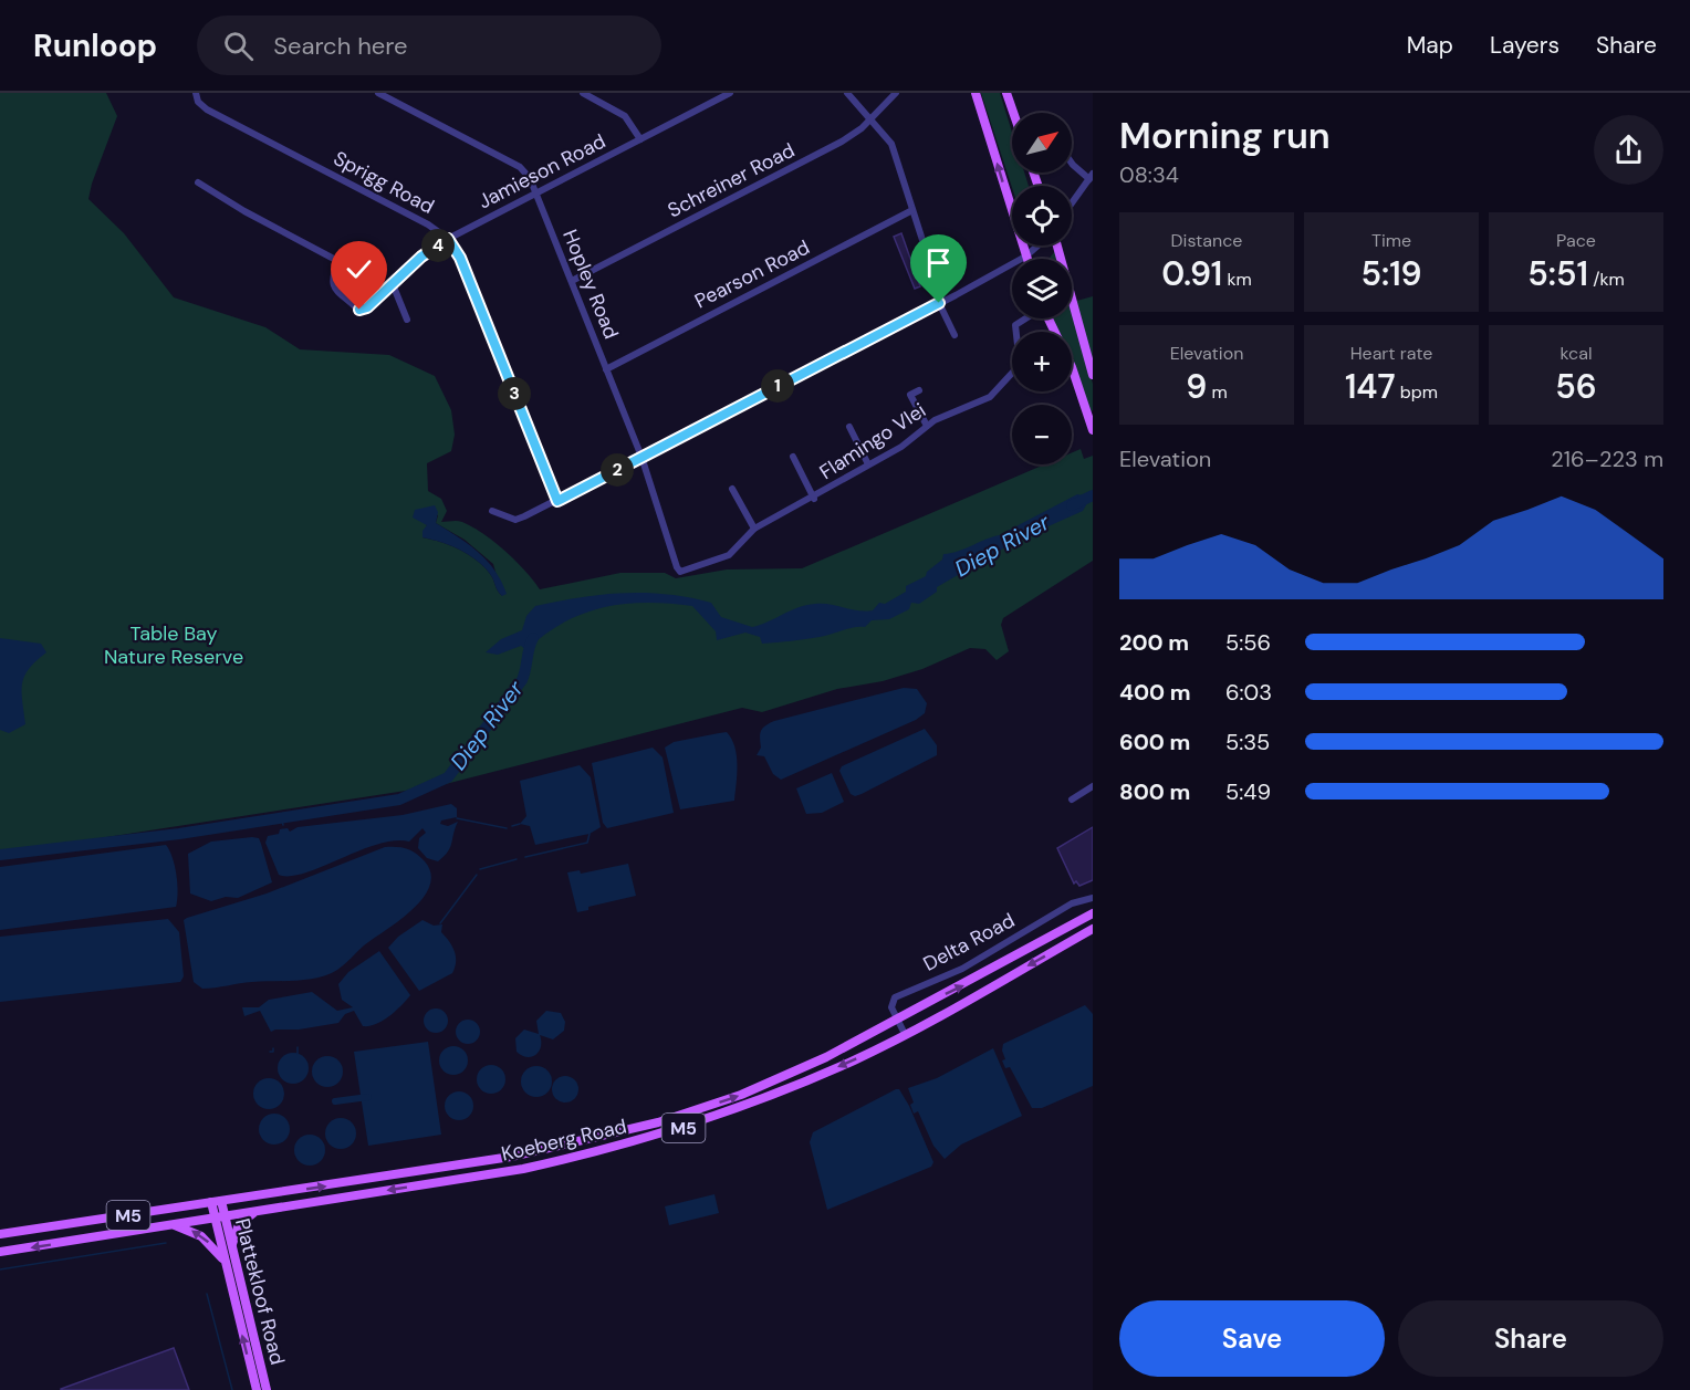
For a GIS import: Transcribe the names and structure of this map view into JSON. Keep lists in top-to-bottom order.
{
  "streets": {
    "main road": ["M5", "Koeberg Road", "Plattekloof Road"],
    "street": [
      "Jamieson Road",
      "Schreiner Road",
      "Sprigg Road",
      "Pearson Road",
      "Hopley Road",
      "Flamingo Vlei",
      "Delta Road"
    ]
  },
  "crossings": [
    ["Jamieson Road", "Sprigg Road"],
    ["Jamieson Road", "Hopley Road"],
    ["Schreiner Road", "Hopley Road"],
    ["Pearson Road", "Hopley Road"],
    ["Hopley Road", "Flamingo Vlei"],
    ["Delta Road", "Koeberg Road"],
    ["Koeberg Road", "Plattekloof Road"]
  ],
  "water": ["Diep River"],
  "parks": ["Table Bay Nature Reserve"],
  "north": "top right",
  "page": {
    "header": "Runloop",
    "search": "Search here",
    "nav": ["Map", "Layers", "Share"],
    "heading": ["Morning run", "08:34"],
    "map_buttons": ["+", "−"],
    "stats": [
      ["Distance", "0.91 km"],
      ["Time", "5:19"],
      ["Pace", "5:51 /km"],
      ["Elevation", "9 m"],
      ["Heart rate", "147 bpm"],
      ["kcal", "56"]
    ],
    "pins": [
      "4",
      "1",
      "3",
      "2"
    ],
    "chart": ["Elevation", "216–223 m"],
    "list": [
      {
        "name": "200 m",
        "note": "5:56"
      },
      {
        "name": "400 m",
        "note": "6:03"
      },
      {
        "name": "600 m",
        "note": "5:35"
      },
      {
        "name": "800 m",
        "note": "5:49"
      }
    ],
    "buttons": ["Save", "Share"]
  }
}
